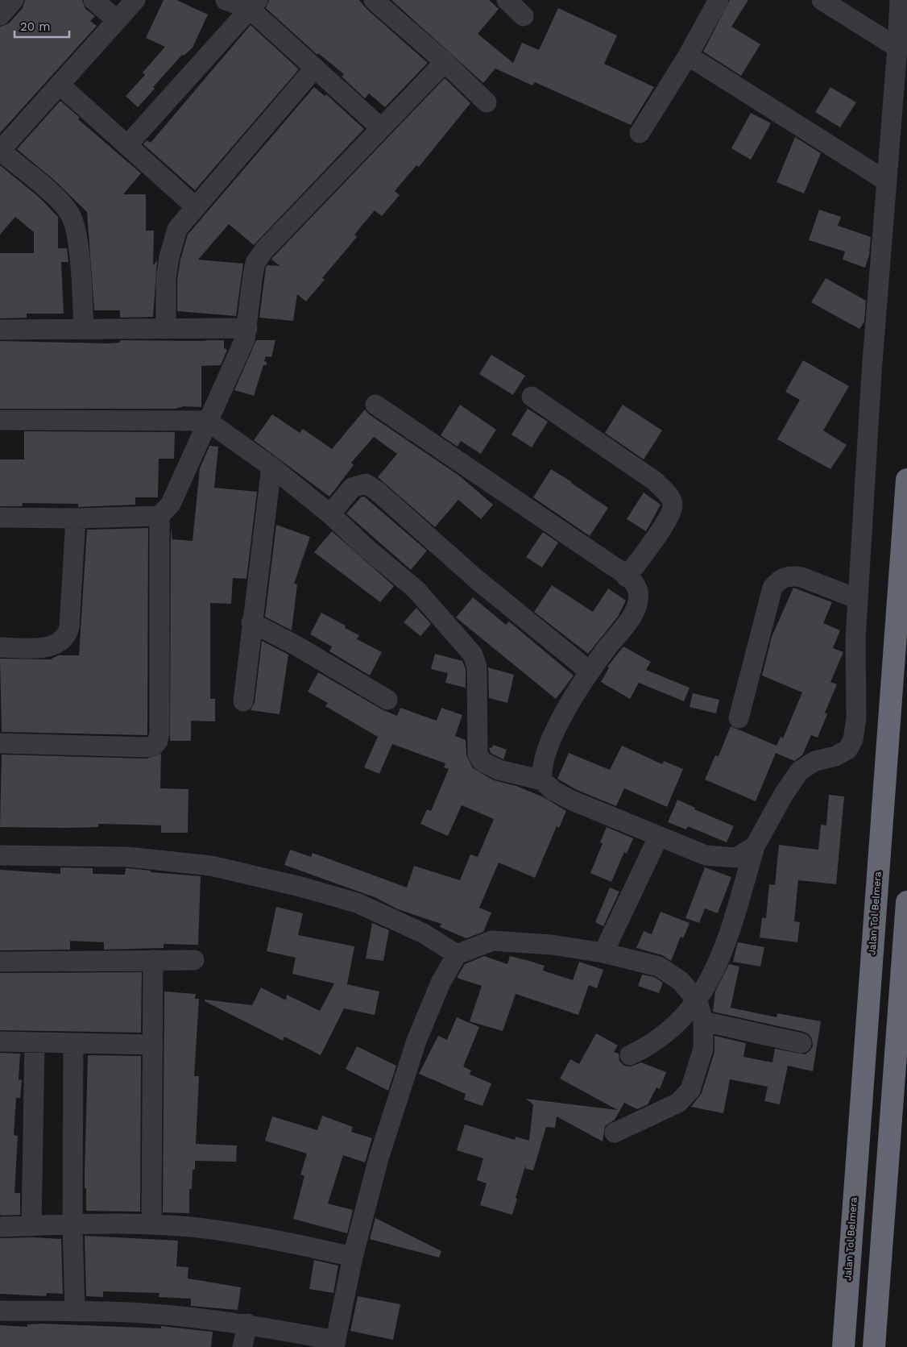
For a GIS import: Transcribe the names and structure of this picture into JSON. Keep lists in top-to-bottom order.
{
  "streets": {
    "highway": ["Jalan Tol Belmera"]
  },
  "scale_bar": "20 m"
}
